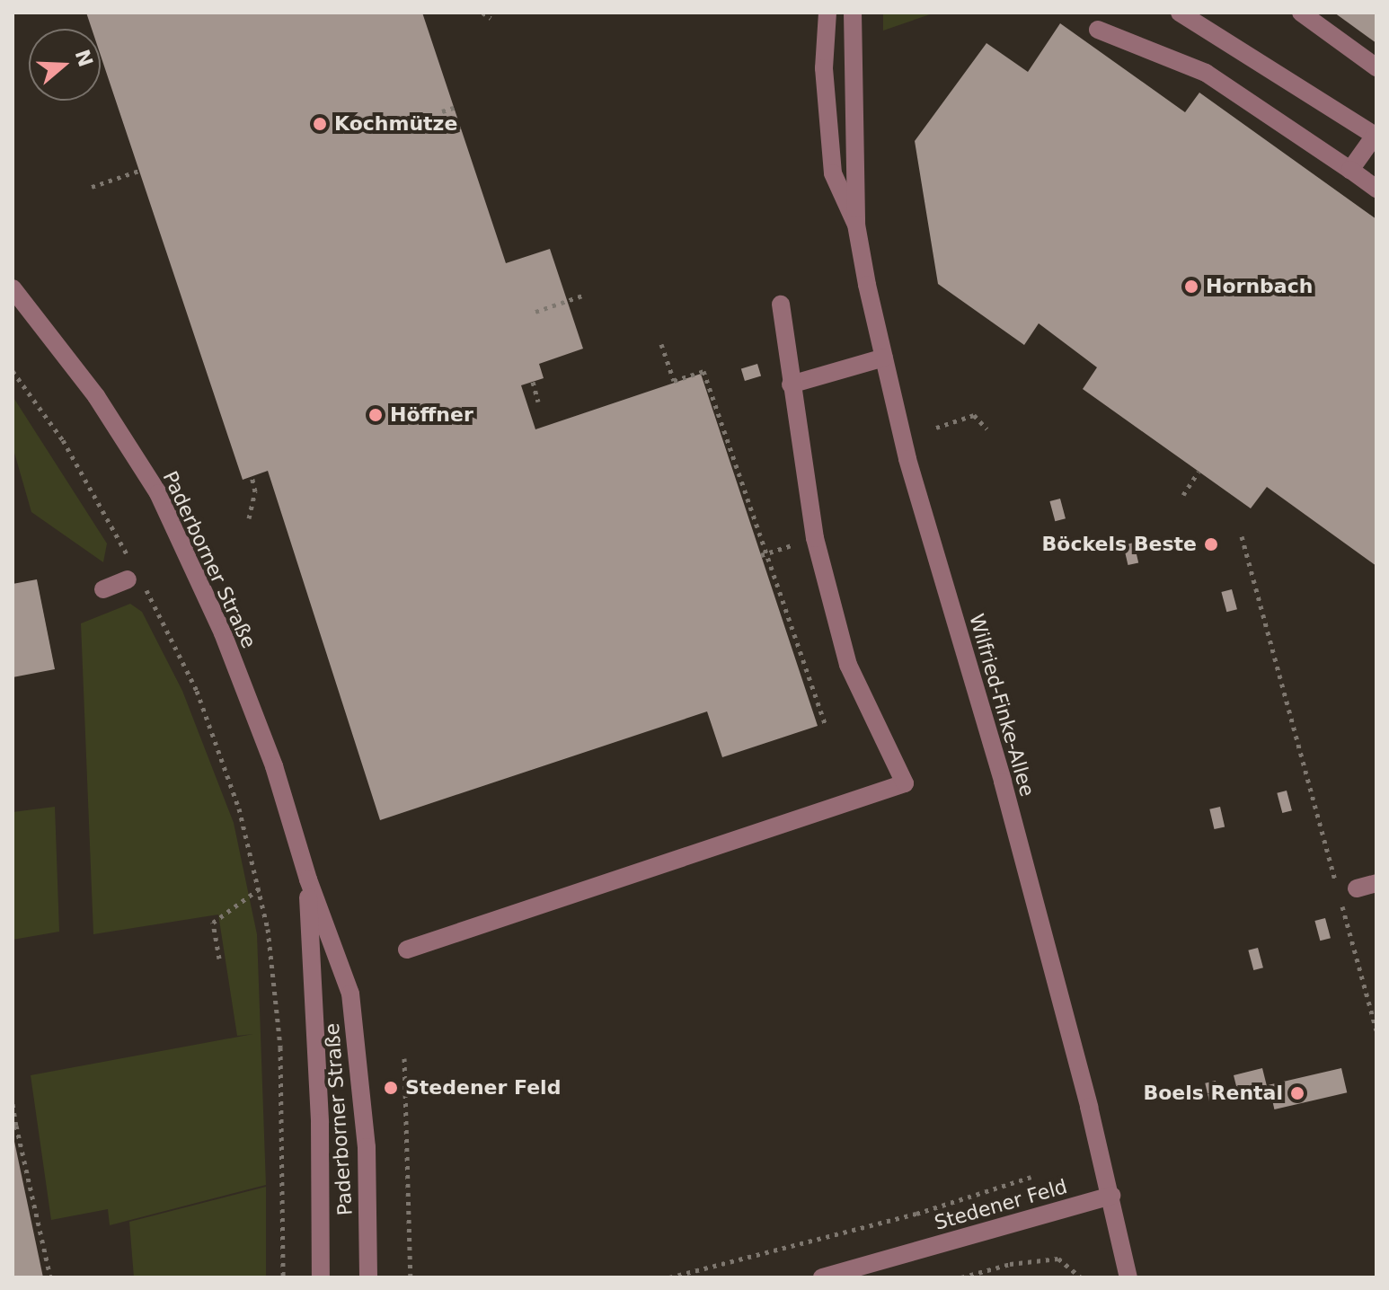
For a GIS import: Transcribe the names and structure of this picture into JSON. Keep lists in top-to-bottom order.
{
  "streets": {
    "street": ["Paderborner Straße", "Wilfried-Finke-Allee", "Stedener Feld"]
  },
  "crossings": [
    ["Wilfried-Finke-Allee", "Stedener Feld"]
  ],
  "places": [
    "Kochmütze",
    "Hornbach",
    "Höffner",
    "Böckels Beste",
    "Stedener Feld",
    "Boels Rental"
  ],
  "north": "right"
}
